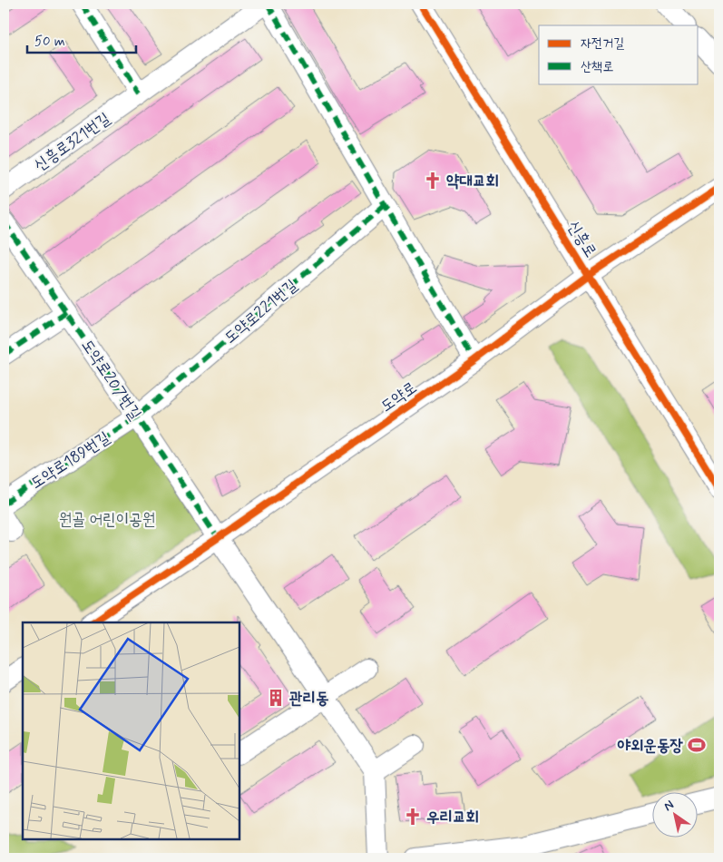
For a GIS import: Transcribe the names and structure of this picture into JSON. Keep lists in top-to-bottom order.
{
  "streets": {
    "street": [
      "신흥로321번길",
      "신흥로",
      "도약로221번길",
      "도약로207번길",
      "도약로",
      "도약로189번길"
    ]
  },
  "crossings": [
    ["신흥로", "도약로"],
    ["도약로221번길", "도약로207번길"],
    ["도약로221번길", "도약로189번길"],
    ["도약로207번길", "도약로"],
    ["도약로207번길", "도약로189번길"]
  ],
  "parks": ["원골 어린이공원"],
  "places": {
    "church": ["약대교회", "우리교회"],
    "building": ["관리동"],
    "sports": ["야외운동장"]
  },
  "legend": ["자전거길", "산책로"],
  "scale_bar": "50 m",
  "north": "top left"
}
